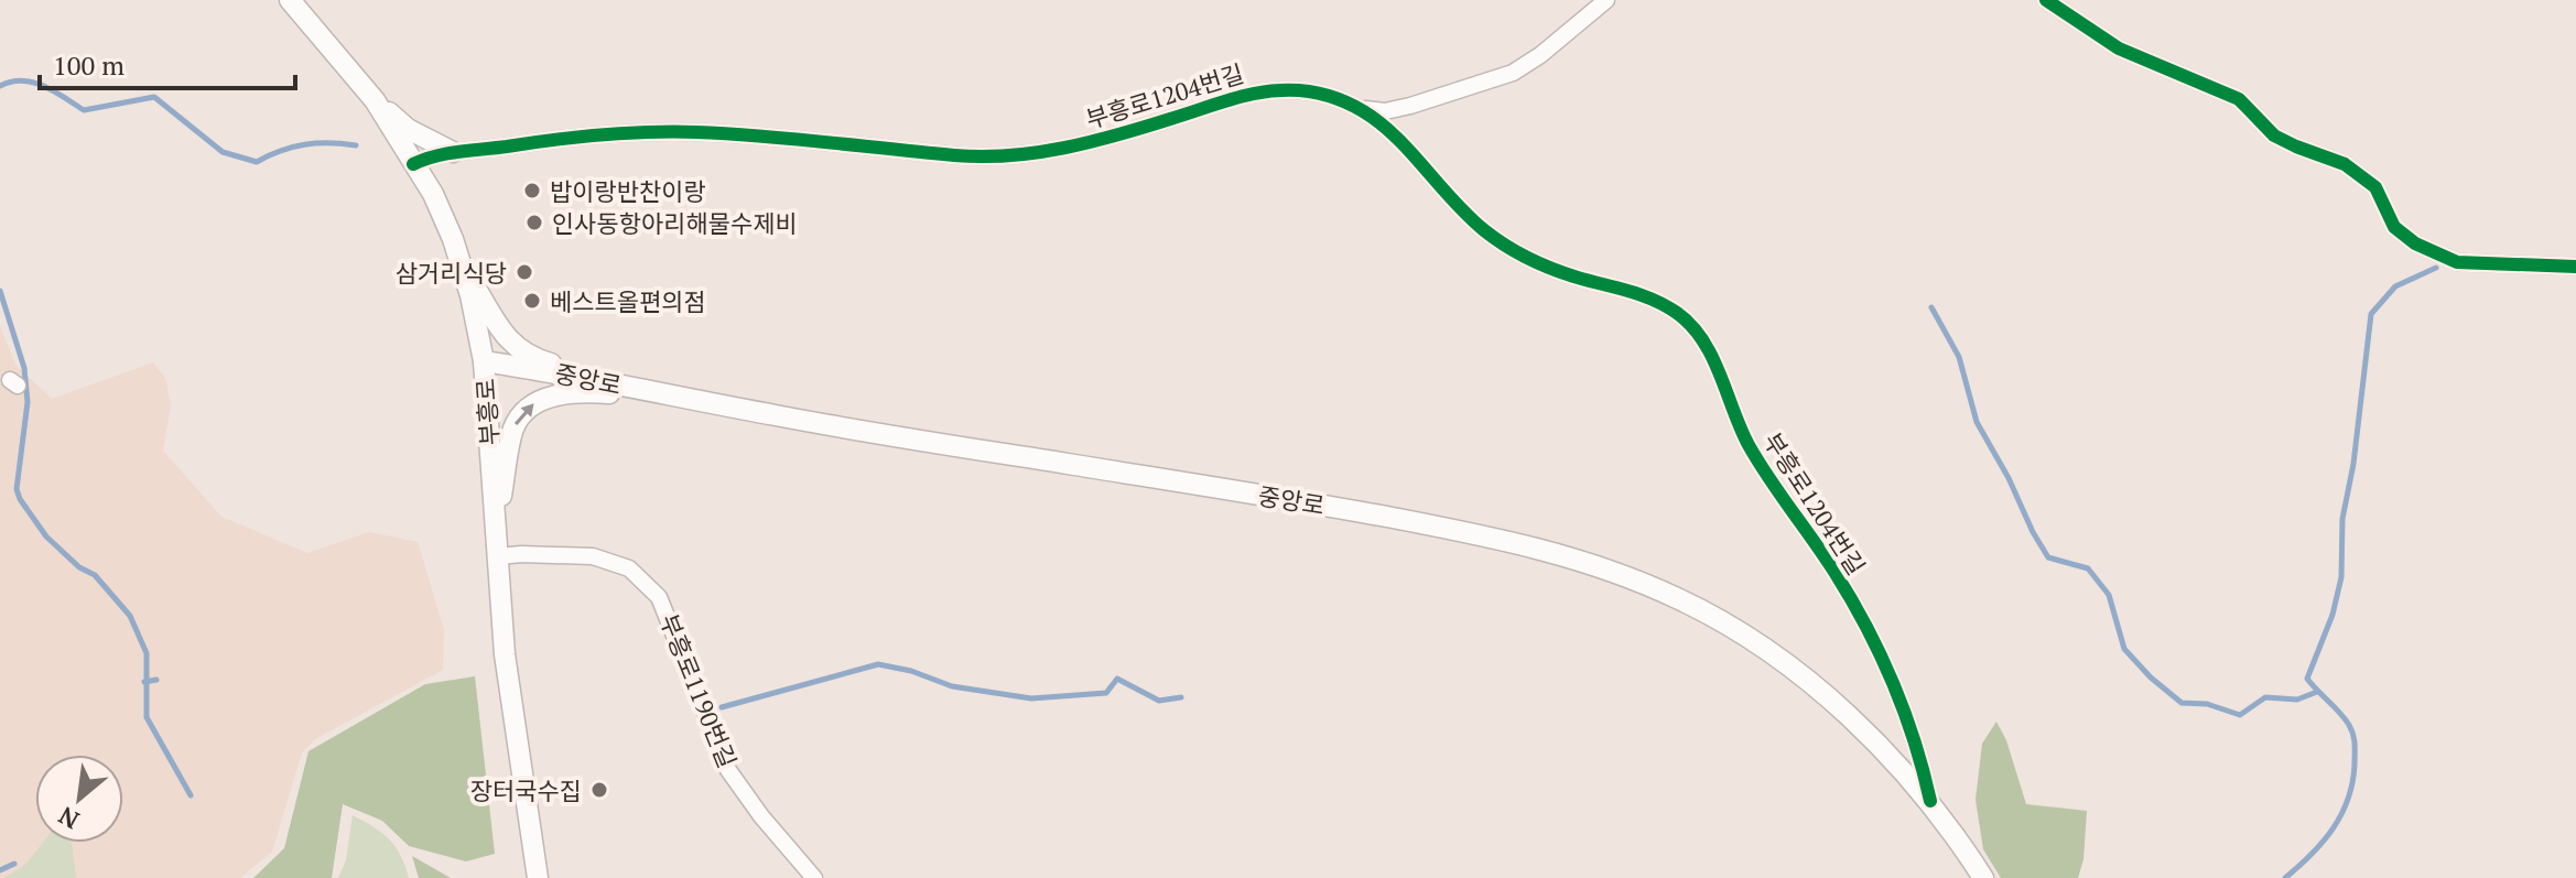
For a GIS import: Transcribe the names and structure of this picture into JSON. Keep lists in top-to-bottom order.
{
  "streets": {
    "main road": ["중앙로", "부흥로"],
    "street": ["부흥로1204번길", "부흥로1190번길"]
  },
  "crossings": [
    ["부흥로1204번길", "중앙로"],
    ["부흥로1204번길", "부흥로"],
    ["중앙로", "부흥로"],
    ["부흥로", "부흥로1190번길"]
  ],
  "places": [
    "밥이랑반찬이랑",
    "인사동항아리해물수제비",
    "삼거리식당",
    "베스트올편의점",
    "장터국수집"
  ],
  "scale_bar": "100 m",
  "north": "bottom left"
}
